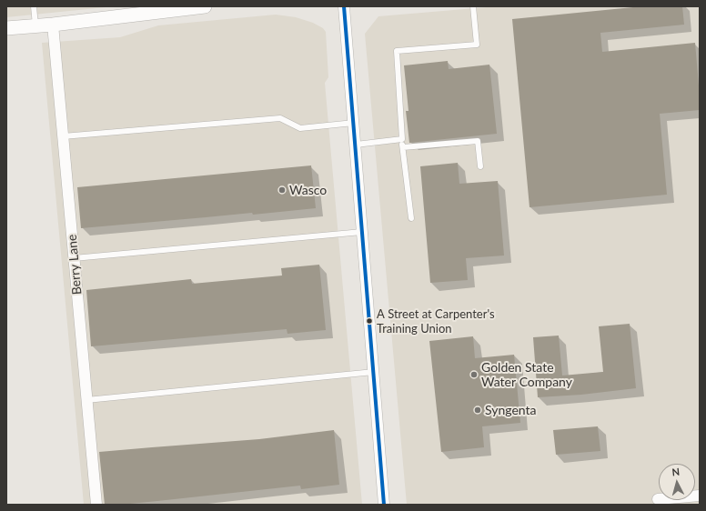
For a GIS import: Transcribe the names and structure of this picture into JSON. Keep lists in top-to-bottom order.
{
  "streets": {
    "street": ["Berry Lane"]
  },
  "places": [
    "Wasco",
    "A Street at Carpenter's Training Union",
    "Golden State Water Company",
    "Syngenta"
  ],
  "north": "top"
}
